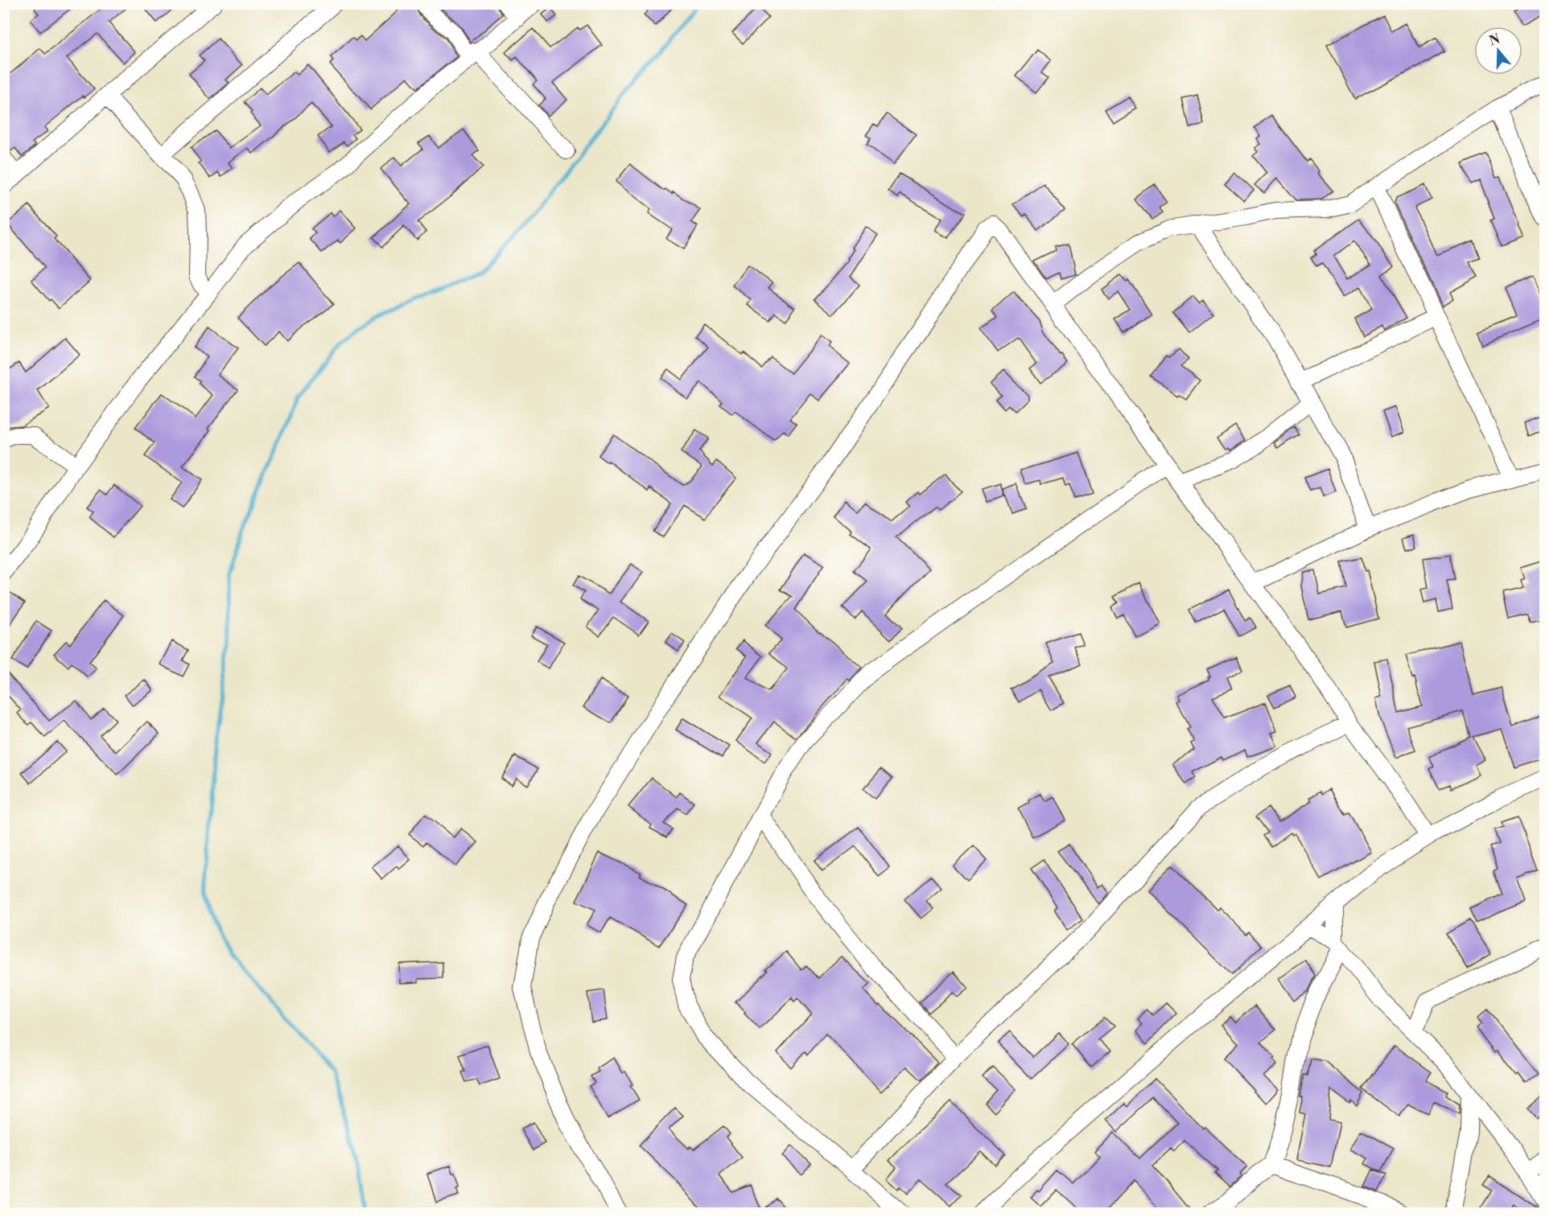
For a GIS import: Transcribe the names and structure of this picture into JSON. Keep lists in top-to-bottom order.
{
  "north": "top"
}
